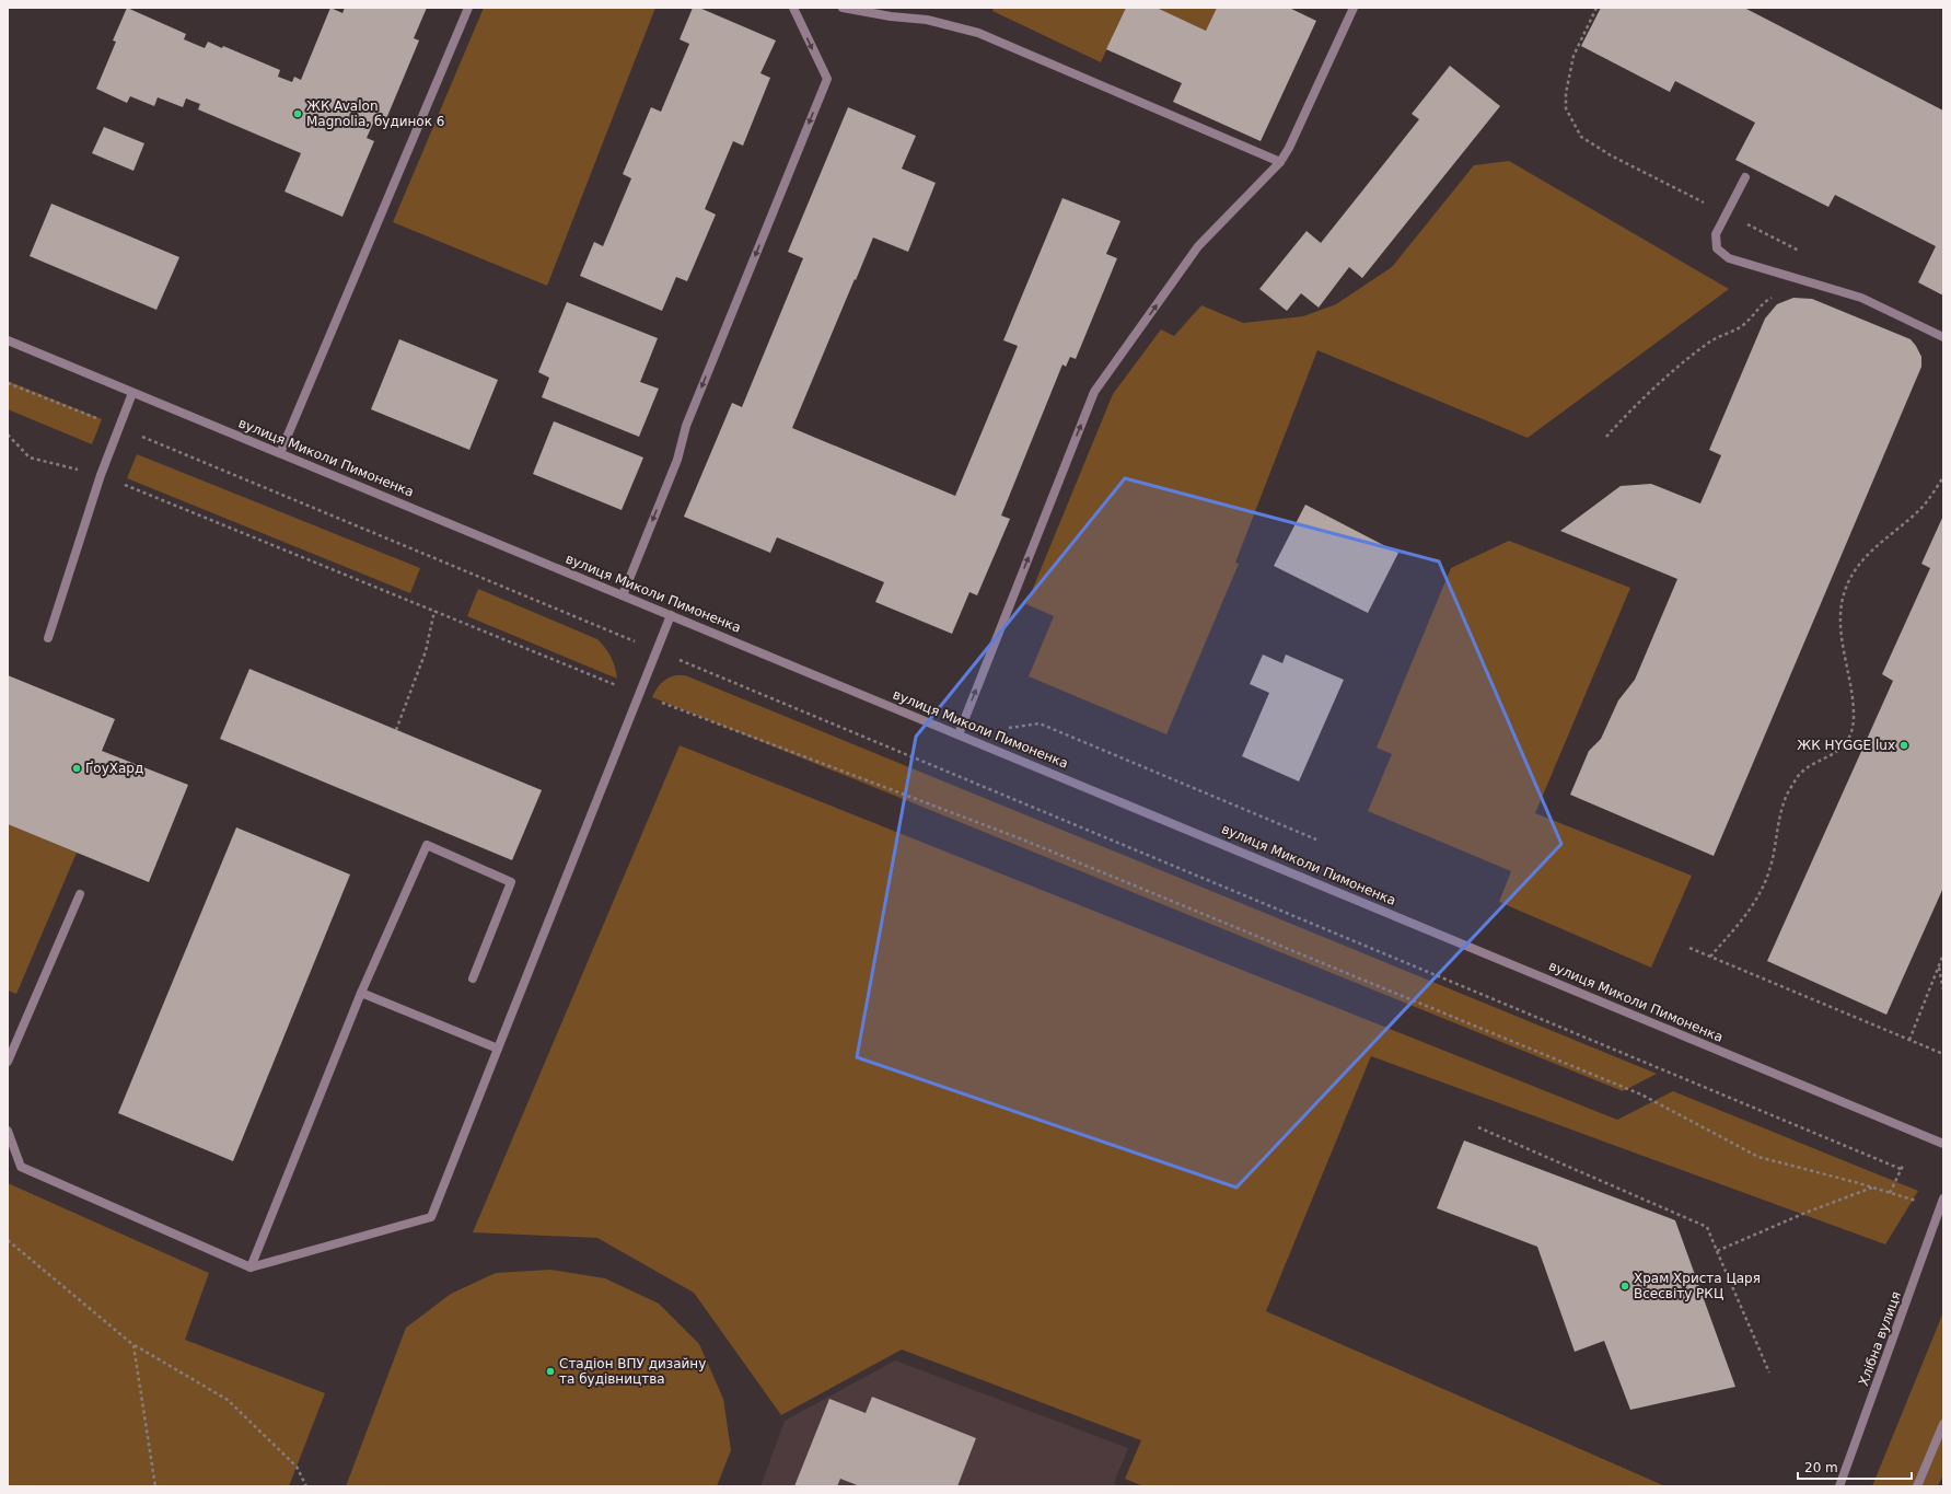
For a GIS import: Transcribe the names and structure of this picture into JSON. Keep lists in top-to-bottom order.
{
  "streets": {
    "street": ["вулиця Миколи Пимоненка", "Хлібна вулиця"]
  },
  "places": [
    "ЖК Avalon Magnolia, будинок 6",
    "ЖК HYGGE lux",
    "ҐоуХард",
    "Храм Христа Царя Всесвіту РКЦ",
    "Стадіон ВПУ дизайну та будівництва"
  ],
  "scale_bar": "20 m"
}
